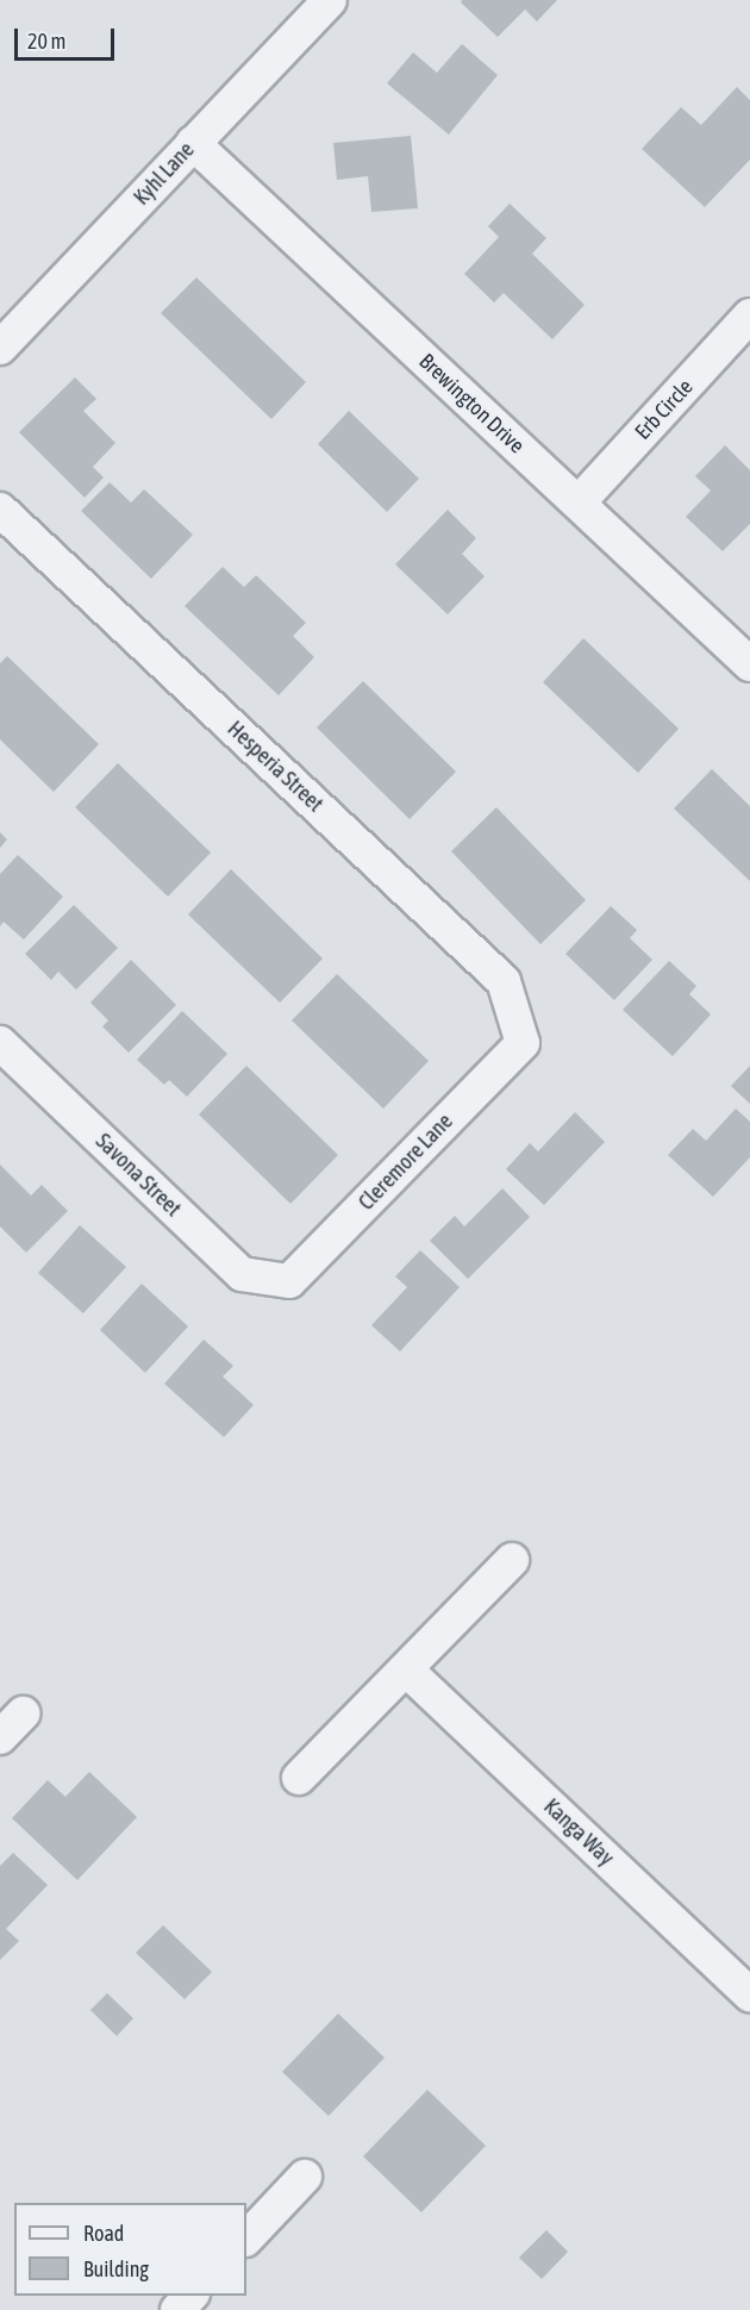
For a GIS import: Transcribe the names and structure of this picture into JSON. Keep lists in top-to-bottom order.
{
  "streets": {
    "street": [
      "Kyhl Lane",
      "Brewington Drive",
      "Erb Circle",
      "Hesperia Street",
      "Cleremore Lane",
      "Savona Street",
      "Kanga Way"
    ]
  },
  "crossings": [
    ["Kyhl Lane", "Brewington Drive"],
    ["Brewington Drive", "Erb Circle"],
    ["Hesperia Street", "Cleremore Lane"],
    ["Cleremore Lane", "Savona Street"]
  ],
  "legend": ["Road", "Building"],
  "scale_bar": "20 m"
}
